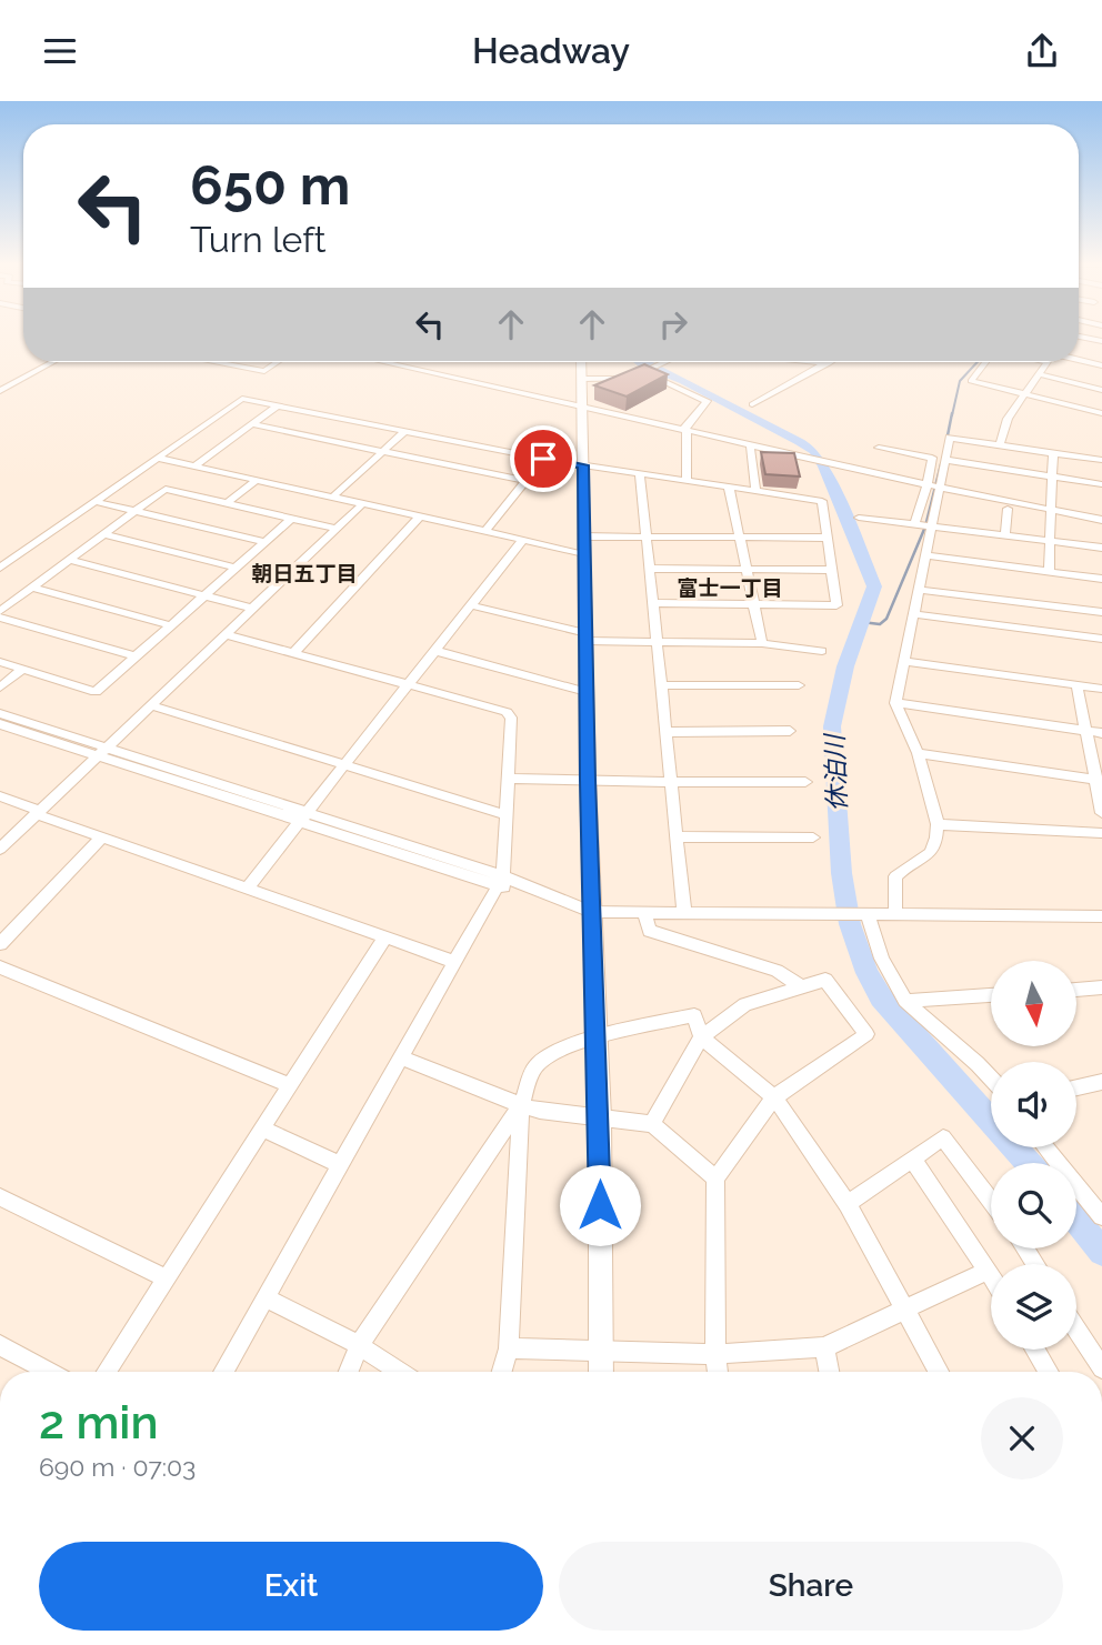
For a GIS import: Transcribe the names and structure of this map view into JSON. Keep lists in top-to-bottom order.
{
  "districts": ["朝日五丁目", "富士一丁目"],
  "water": ["休泊川"],
  "north": "bottom",
  "page": {
    "header": "Headway",
    "turn": ["650 m", "Turn left"],
    "heading": ["2 min", "690 m · 07:03"],
    "buttons": ["Exit", "Share"]
  }
}
